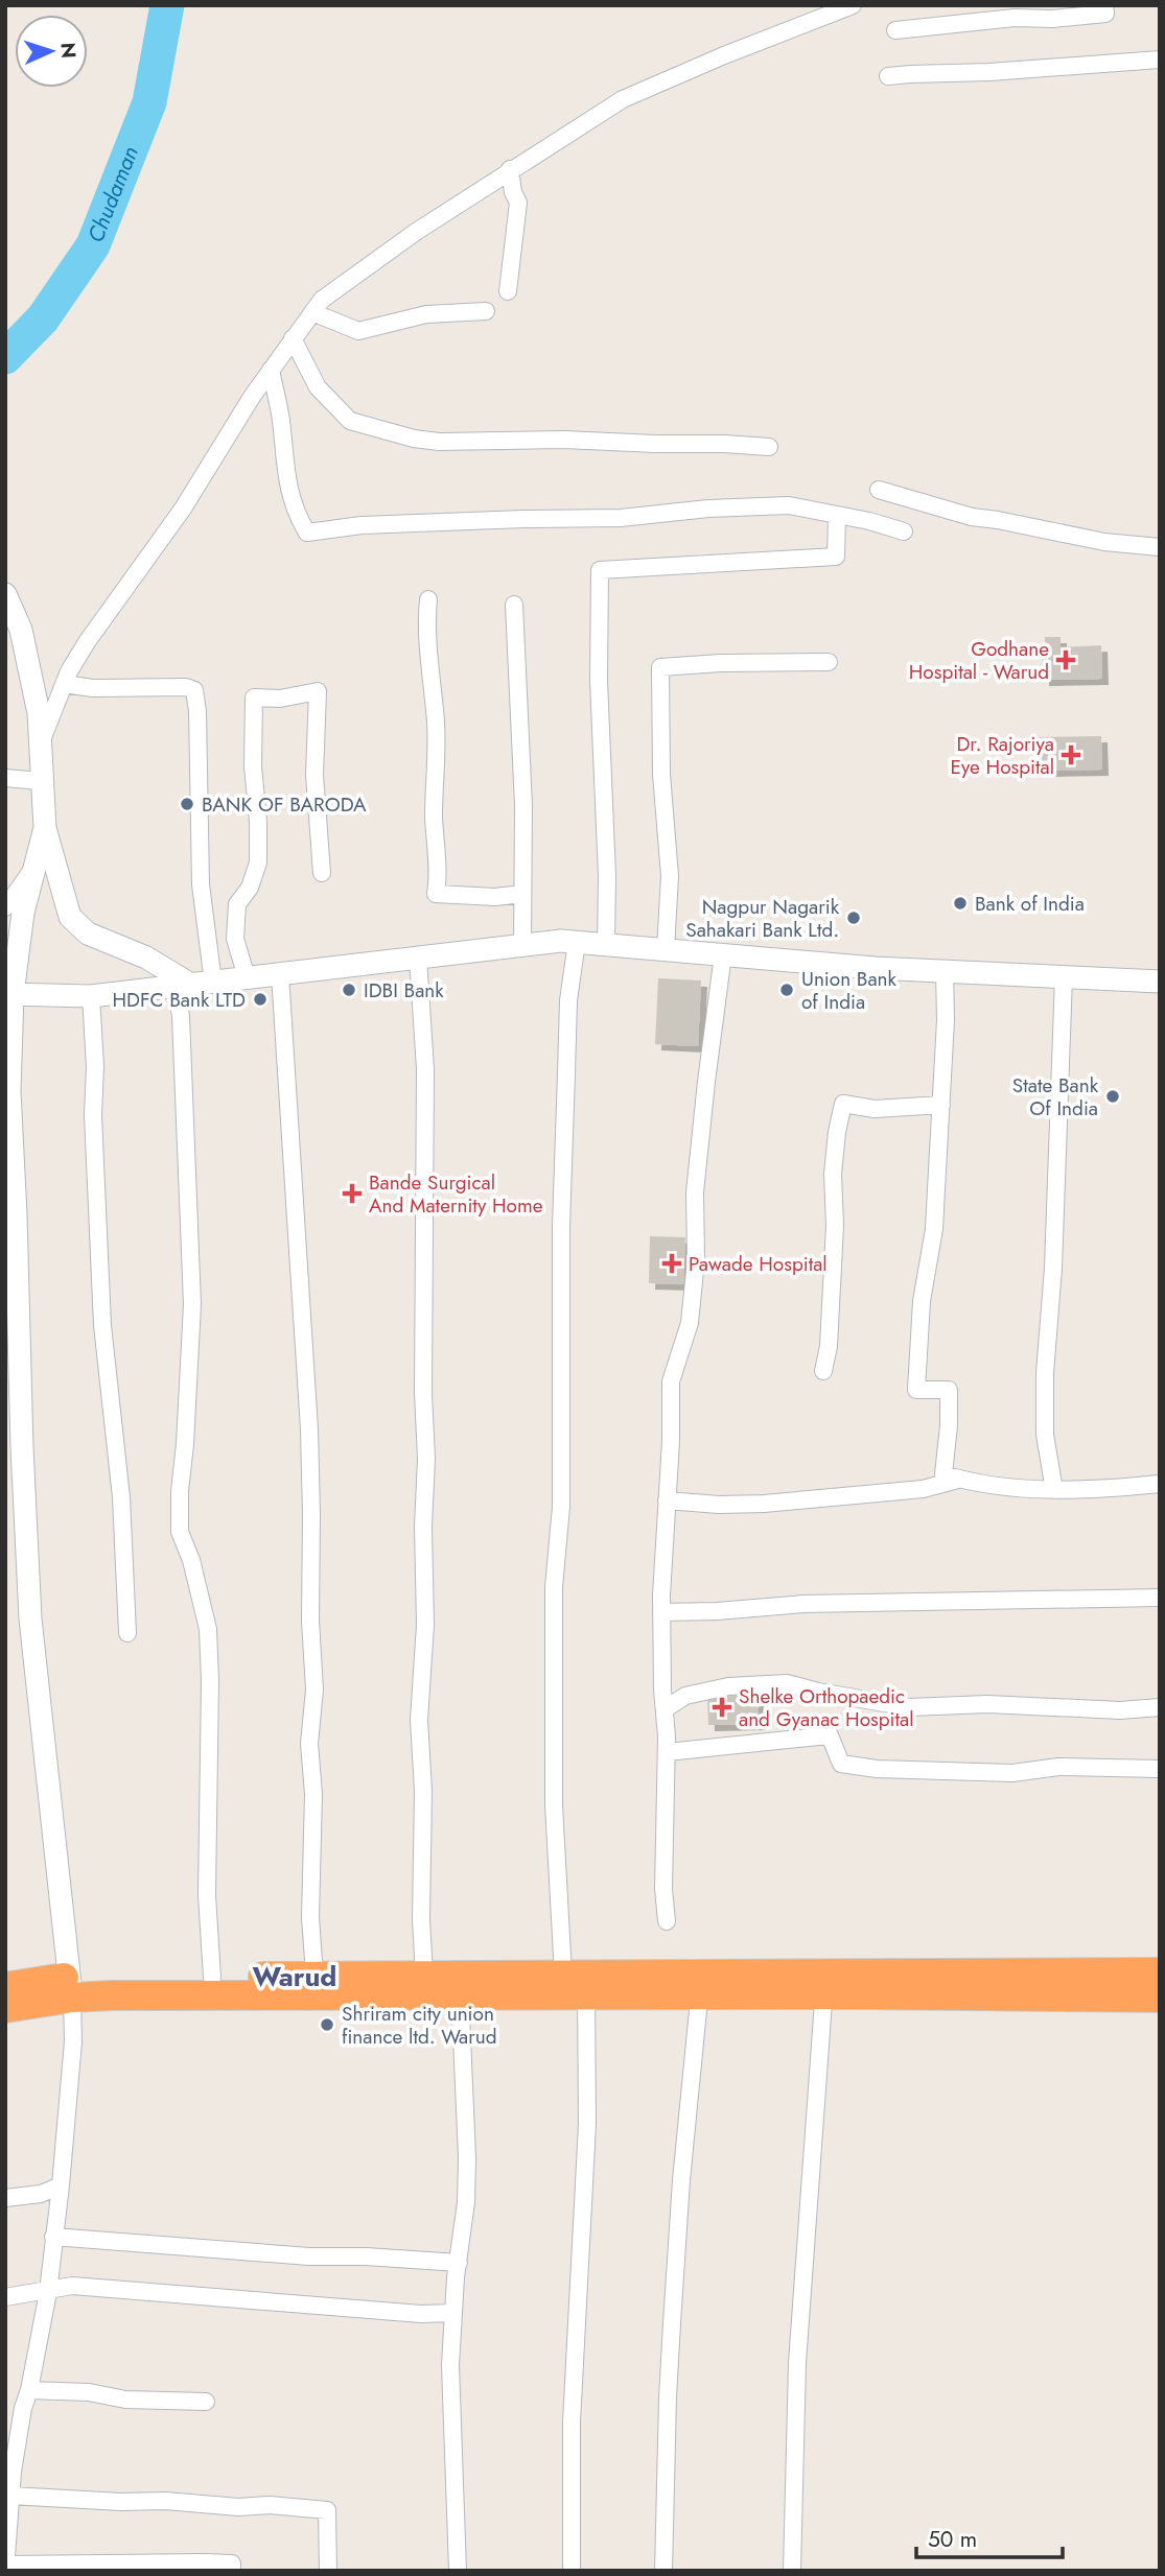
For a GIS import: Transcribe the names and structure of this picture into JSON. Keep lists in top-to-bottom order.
{
  "districts": ["Warud"],
  "water": ["Chudaman"],
  "places": {
    "health": [
      "Godhane Hospital - Warud",
      "Dr. Rajoriya Eye Hospital",
      "Bande Surgical And Maternity Home",
      "Pawade Hospital",
      "Shelke Orthopaedic and Gyanac Hospital"
    ],
    "other": [
      "BANK OF BARODA",
      "Bank of India",
      "Nagpur Nagarik Sahakari Bank Ltd.",
      "IDBI Bank",
      "Union Bank of India",
      "HDFC Bank LTD",
      "State Bank Of India",
      "Shriram city union finance ltd. Warud"
    ]
  },
  "scale_bar": "50 m",
  "north": "right"
}
